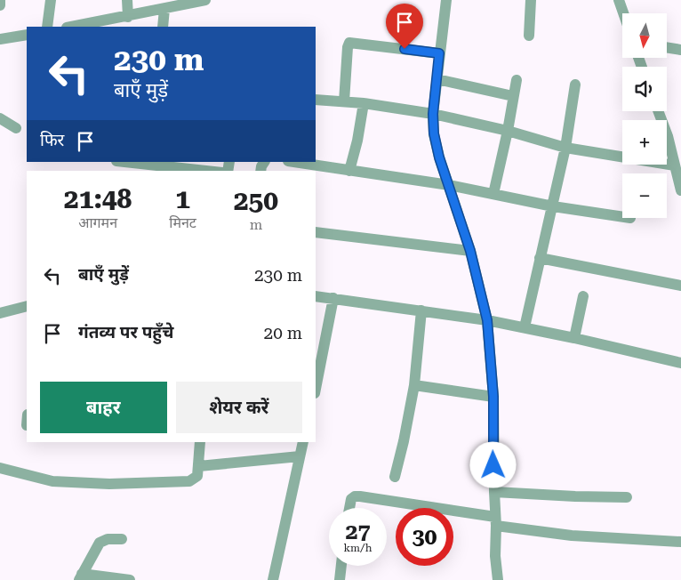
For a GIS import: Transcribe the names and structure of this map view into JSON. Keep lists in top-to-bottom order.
{
  "north": "bottom",
  "page": {
    "map_buttons": ["+", "−"],
    "turn": ["230 m", "बाएँ मुड़ें"],
    "then": "फिर",
    "eta": [
      "21:48",
      "आगमन",
      "1",
      "मिनट",
      "250",
      "m"
    ],
    "list": [
      {
        "name": "बाएँ मुड़ें",
        "value": "230 m"
      },
      {
        "name": "गंतव्य पर पहुँचे",
        "value": "20 m"
      }
    ],
    "buttons": ["बाहर", "शेयर करें"],
    "speed": "27 km/h",
    "limit": "30"
  }
}
